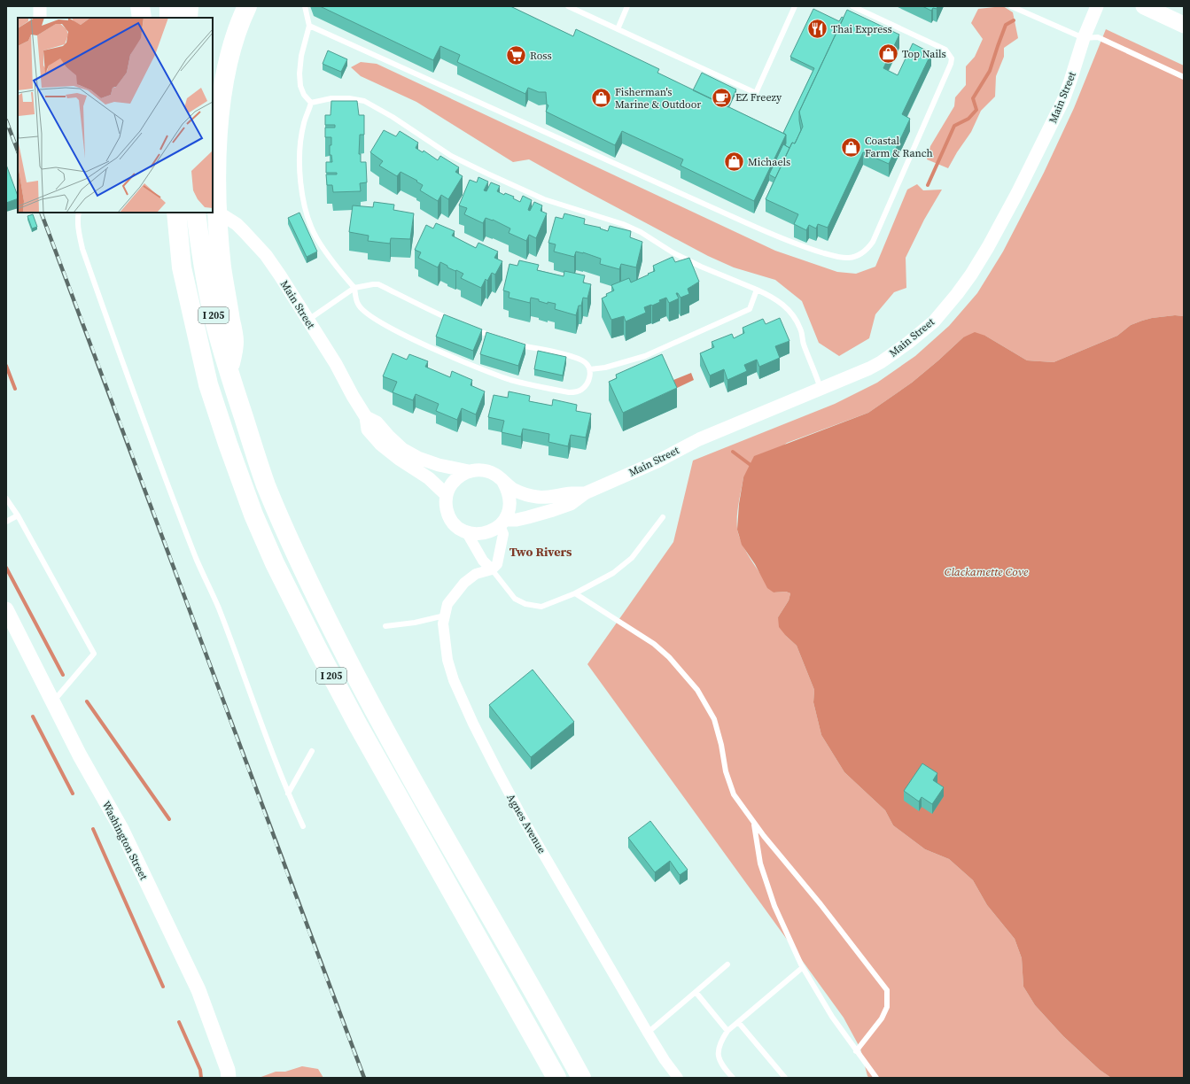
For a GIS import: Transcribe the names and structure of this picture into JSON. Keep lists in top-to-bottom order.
{
  "streets": {
    "highway": ["I 205"],
    "main road": ["Washington Street"],
    "street": ["Main Street", "Agnes Avenue"]
  },
  "districts": ["Two Rivers"],
  "water": ["Clackamette Cove"],
  "places": {
    "restaurant": ["Thai Express"],
    "shop": [
      "Top Nails",
      "Fisherman's Marine & Outdoor",
      "Coastal Farm & Ranch",
      "Michaels"
    ],
    "supermarket": ["Ross"],
    "cafe": ["EZ Freezy"]
  }
}
